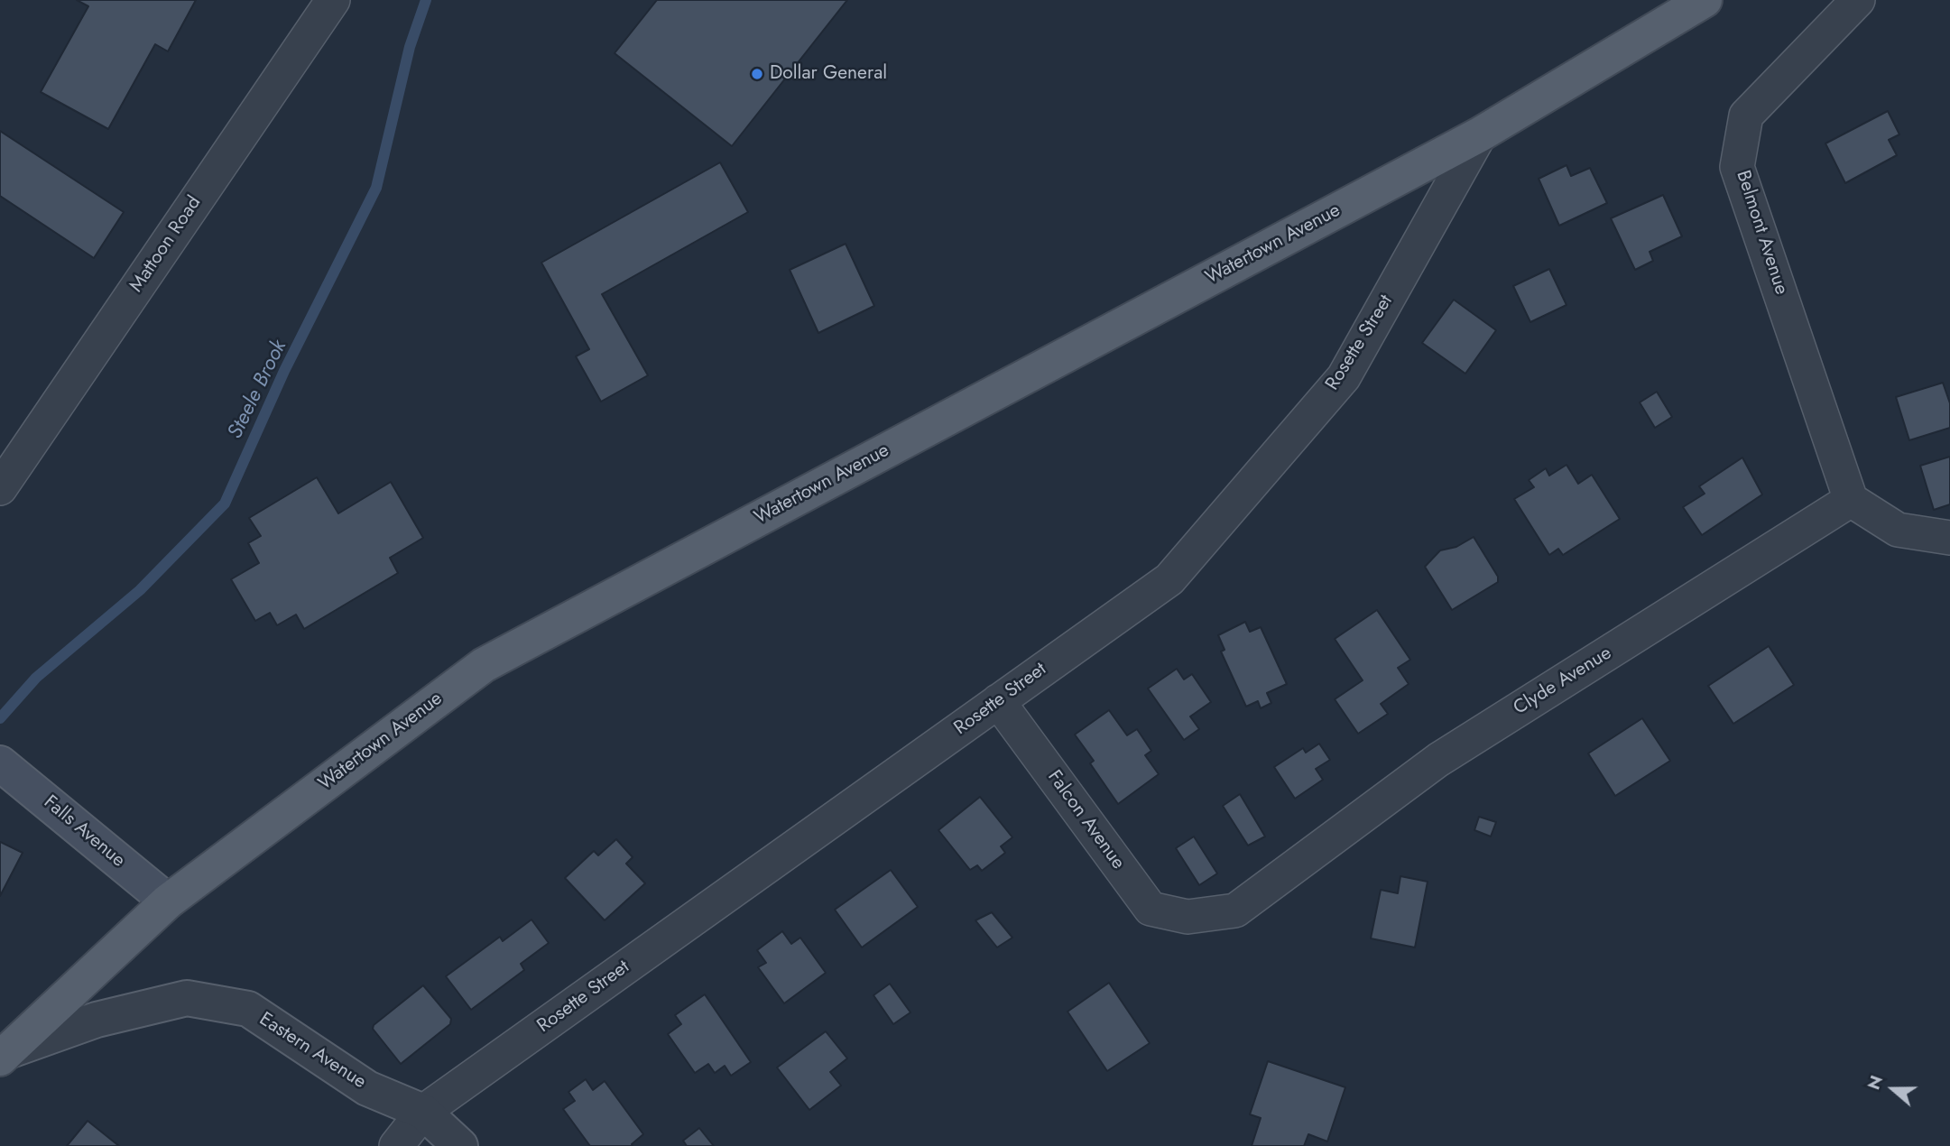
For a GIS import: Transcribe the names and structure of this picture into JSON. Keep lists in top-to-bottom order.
{
  "streets": {
    "main road": ["Watertown Avenue", "Falls Avenue"],
    "street": [
      "Belmont Avenue",
      "Mattoon Road",
      "Rosette Street",
      "Clyde Avenue",
      "Falcon Avenue",
      "Eastern Avenue"
    ]
  },
  "crossings": [
    ["Belmont Avenue", "Clyde Avenue"],
    ["Watertown Avenue", "Rosette Street"],
    ["Watertown Avenue", "Falls Avenue"],
    ["Watertown Avenue", "Eastern Avenue"],
    ["Rosette Street", "Falcon Avenue"],
    ["Rosette Street", "Eastern Avenue"],
    ["Clyde Avenue", "Falcon Avenue"]
  ],
  "water": ["Steele Brook"],
  "places": ["Dollar General"],
  "north": "left"
}
